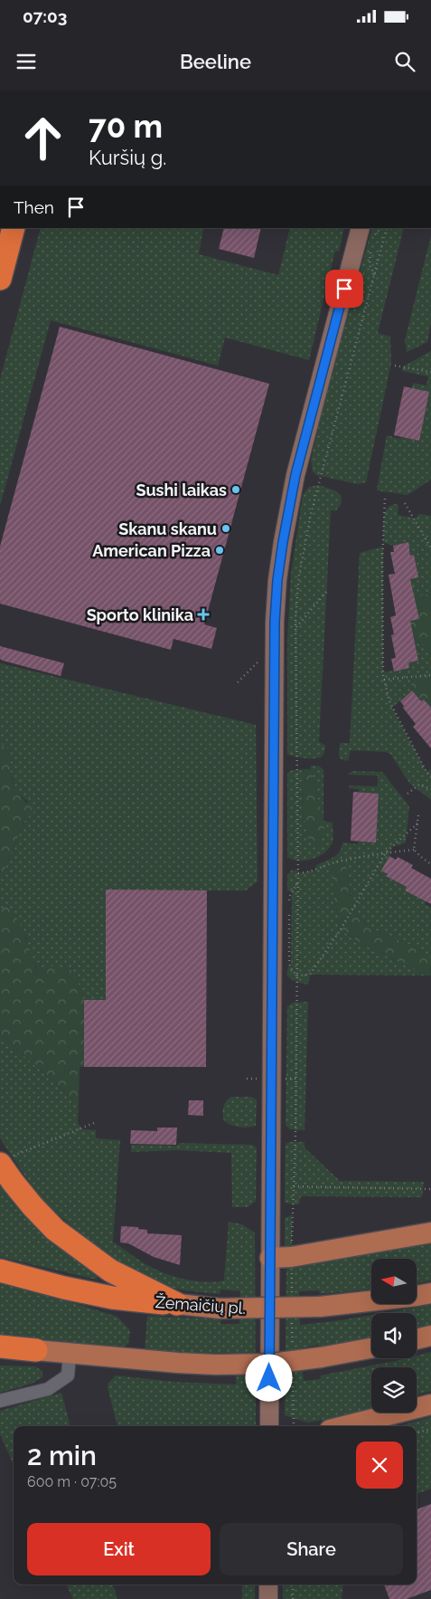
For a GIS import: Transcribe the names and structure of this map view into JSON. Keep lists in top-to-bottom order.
{
  "streets": {
    "highway": ["Žemaičių pl."]
  },
  "places": {
    "other": ["Sushi laikas", "Skanu skanu", "American Pizza"],
    "health": ["Sporto klinika"]
  },
  "north": "left",
  "page": {
    "status": "07:03",
    "header": "Beeline",
    "turn": ["70 m", "Kuršių g."],
    "then": "Then",
    "heading": ["2 min", "600 m · 07:05"],
    "buttons": ["Exit", "Share"]
  }
}
